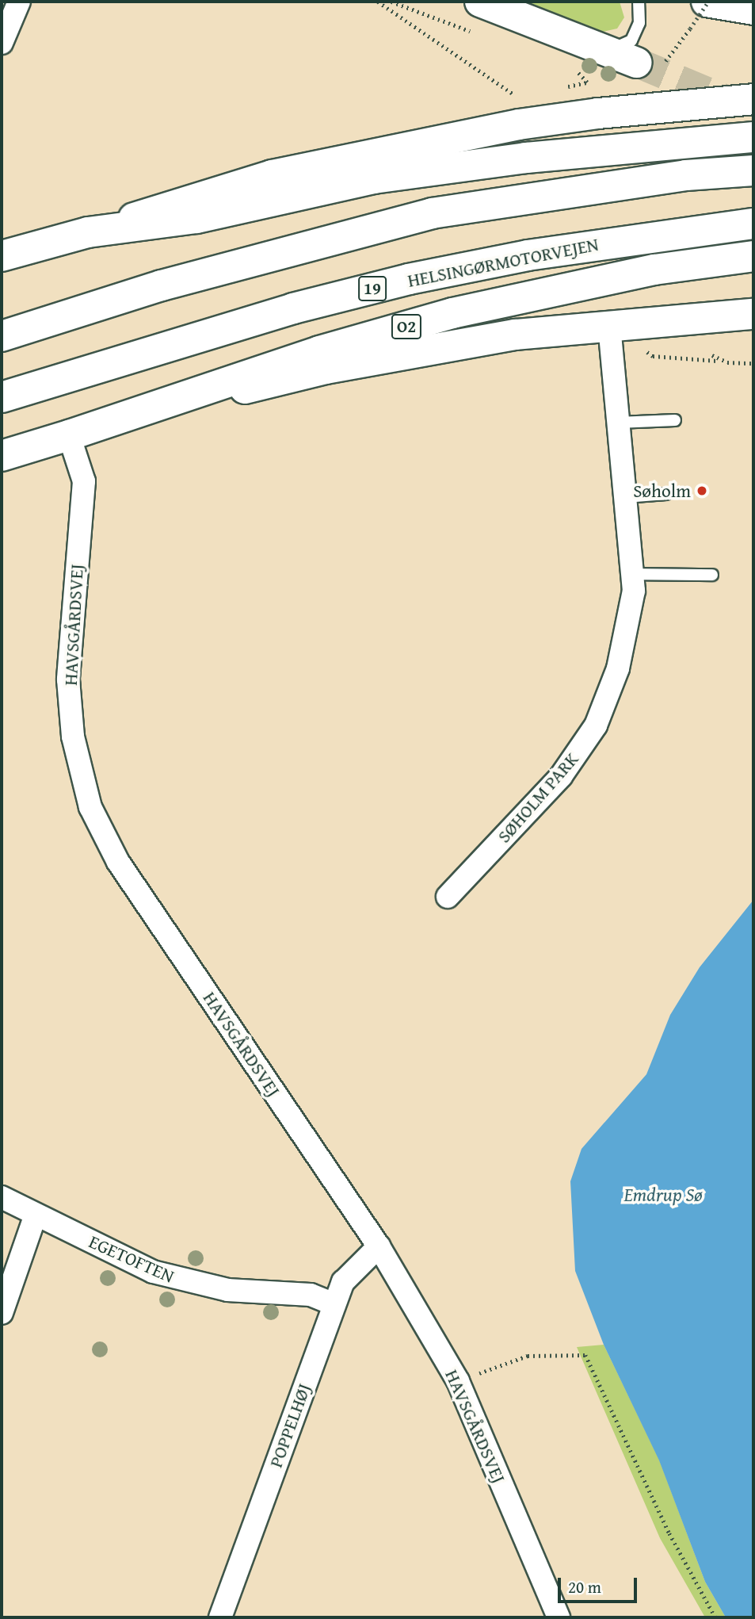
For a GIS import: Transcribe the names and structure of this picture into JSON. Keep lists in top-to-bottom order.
{
  "streets": {
    "main road": ["HELSINGØRMOTORVEJEN", "19", "O2"],
    "street": [
      "HAVSGÅRDSVEJ",
      "SØHOLM PARK",
      "EGETOFTEN",
      "POPPELHØJ"
    ]
  },
  "crossings": [
    ["O2", "HAVSGÅRDSVEJ"],
    ["HAVSGÅRDSVEJ", "POPPELHØJ"],
    ["EGETOFTEN", "POPPELHØJ"]
  ],
  "water": ["Emdrup Sø"],
  "places": ["Søholm"],
  "scale_bar": "20 m"
}
